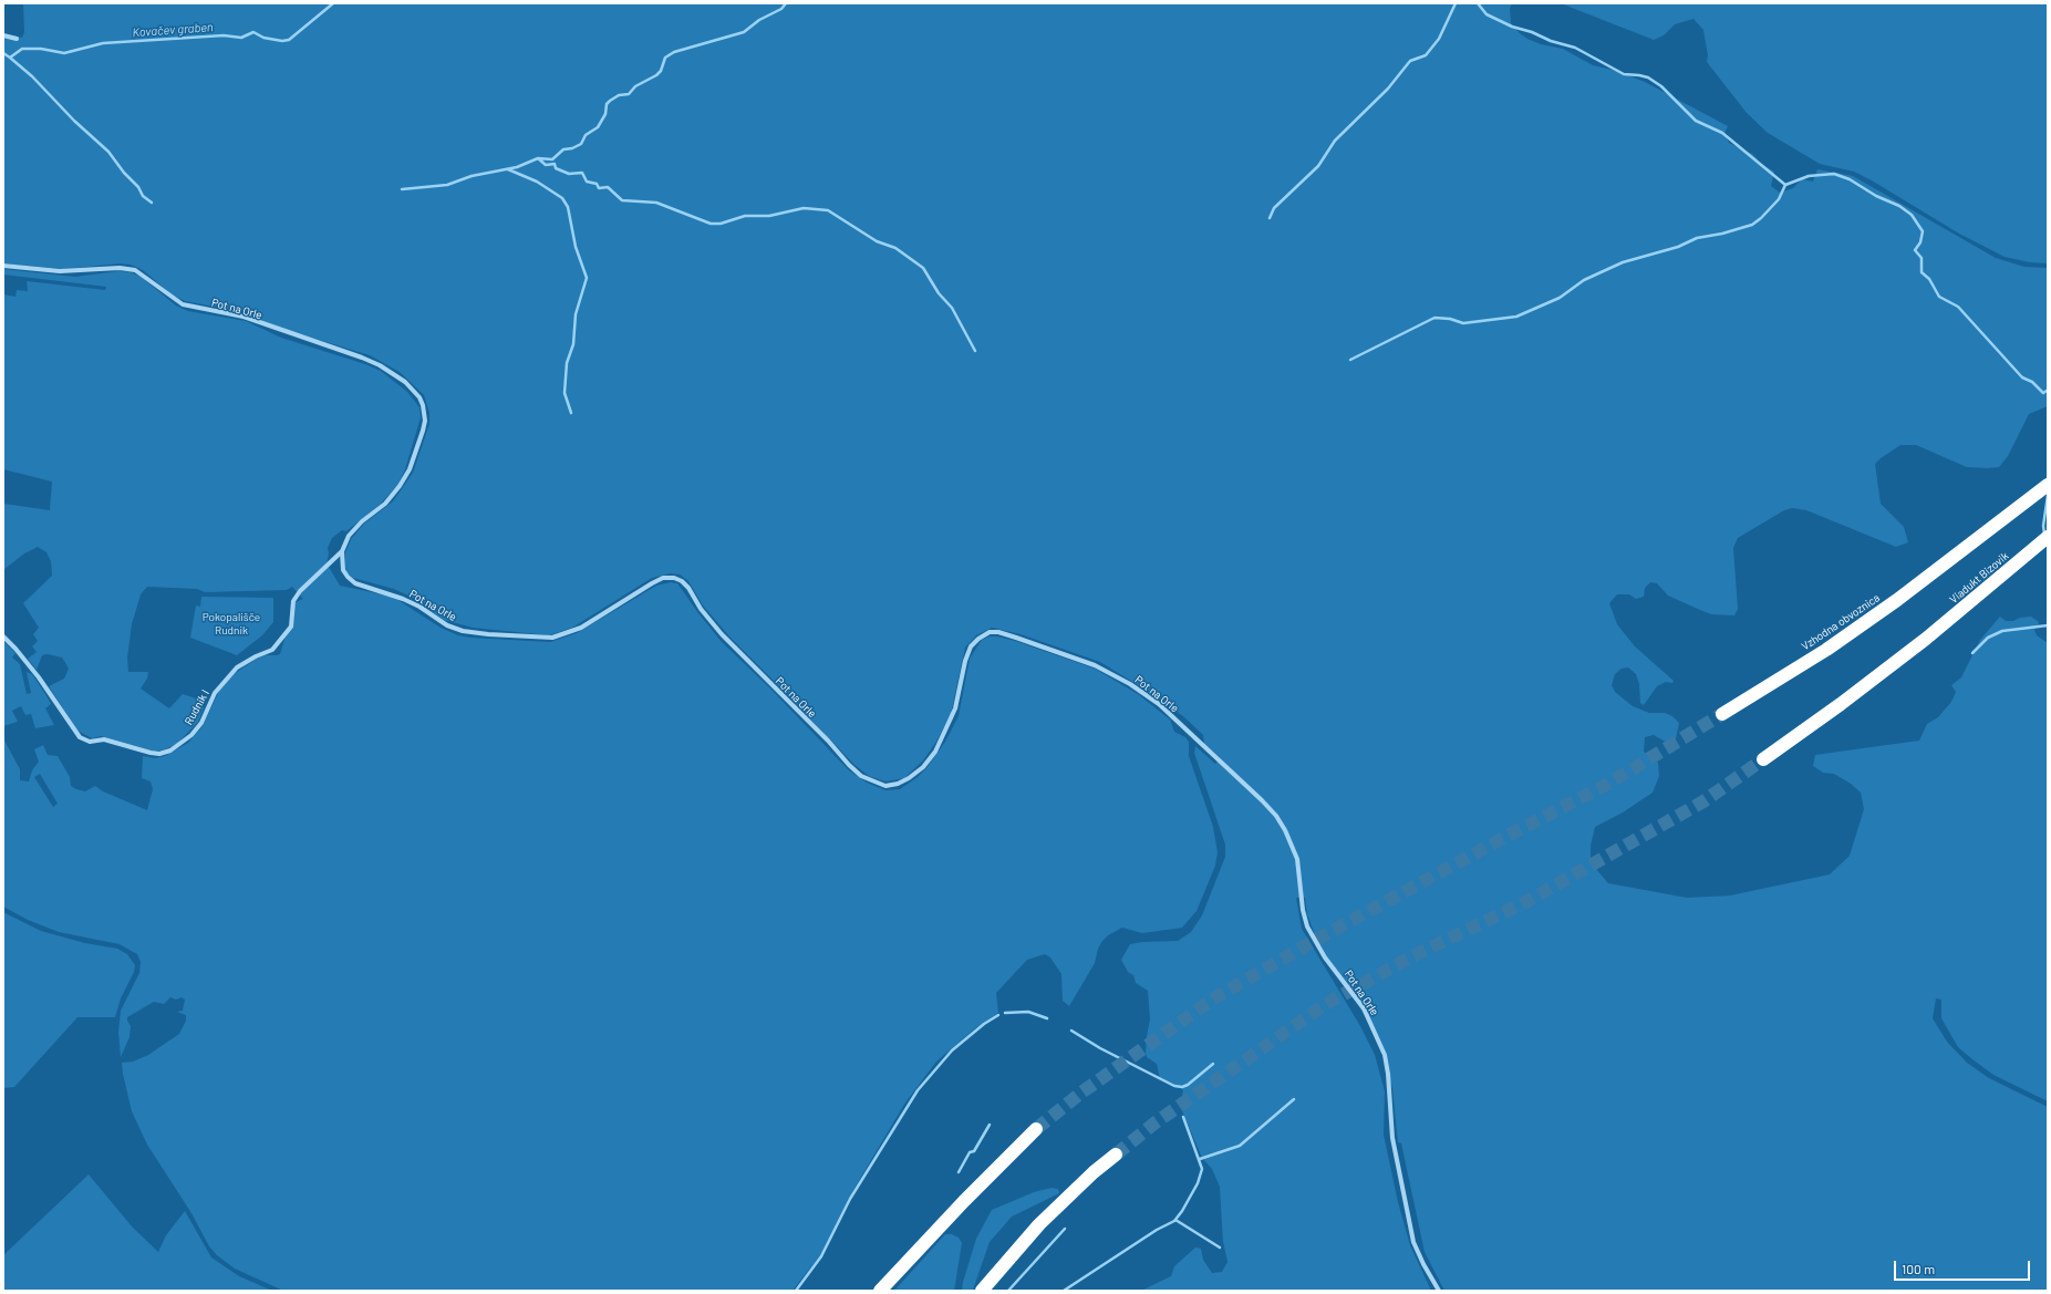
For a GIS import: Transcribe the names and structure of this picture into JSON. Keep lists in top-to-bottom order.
{
  "streets": {
    "highway": ["Viadukt Bizovik", "Vzhodna obvoznica"],
    "street": ["Pot na Orle", "Rudnik I"]
  },
  "crossings": [
    ["Pot na Orle", "Rudnik I"]
  ],
  "water": ["Kovačev graben"],
  "parks": ["Pokopališče Rudnik"],
  "scale_bar": "100 m"
}
